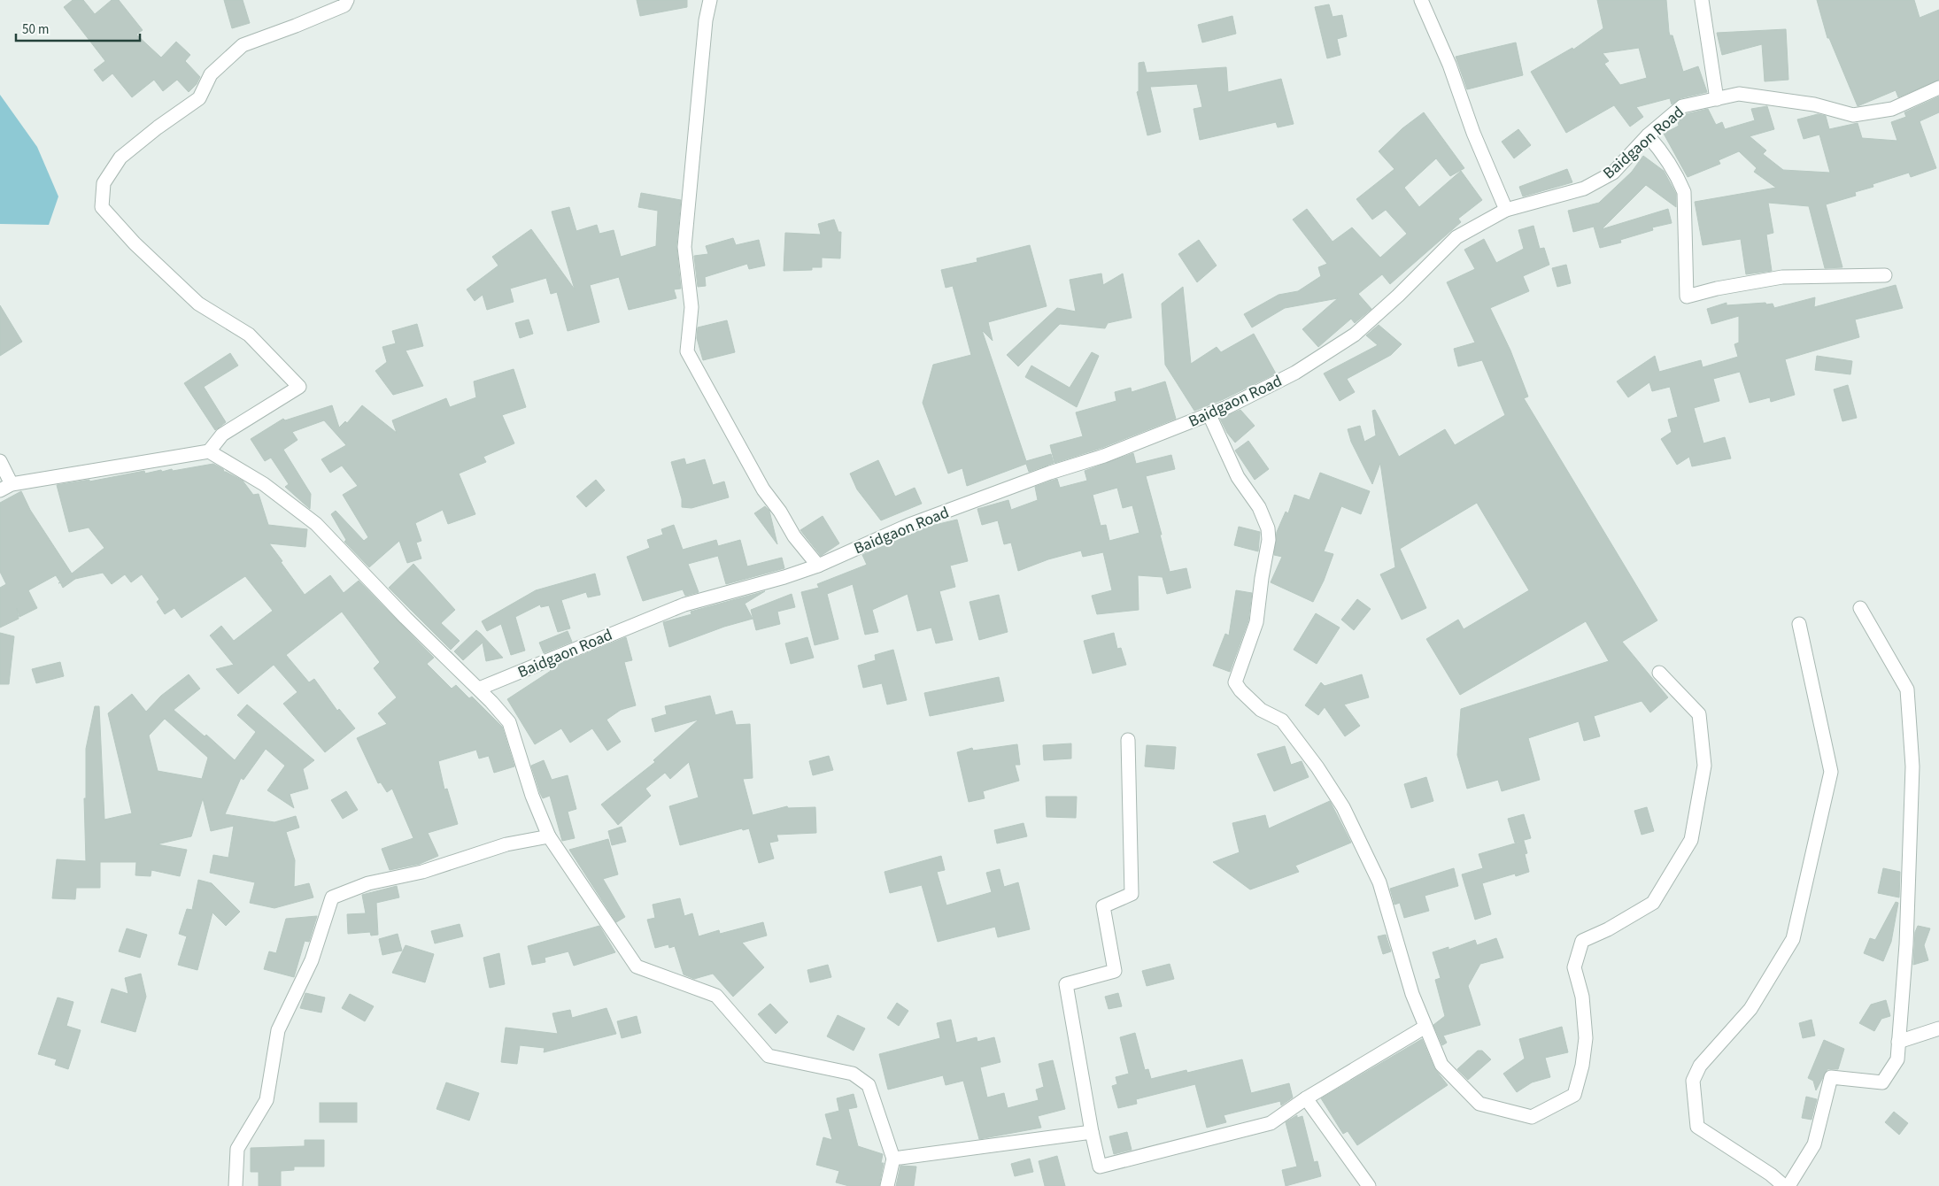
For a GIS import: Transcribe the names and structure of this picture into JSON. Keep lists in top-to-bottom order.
{
  "streets": {
    "street": ["Baidgaon Road"]
  },
  "scale_bar": "50 m"
}
